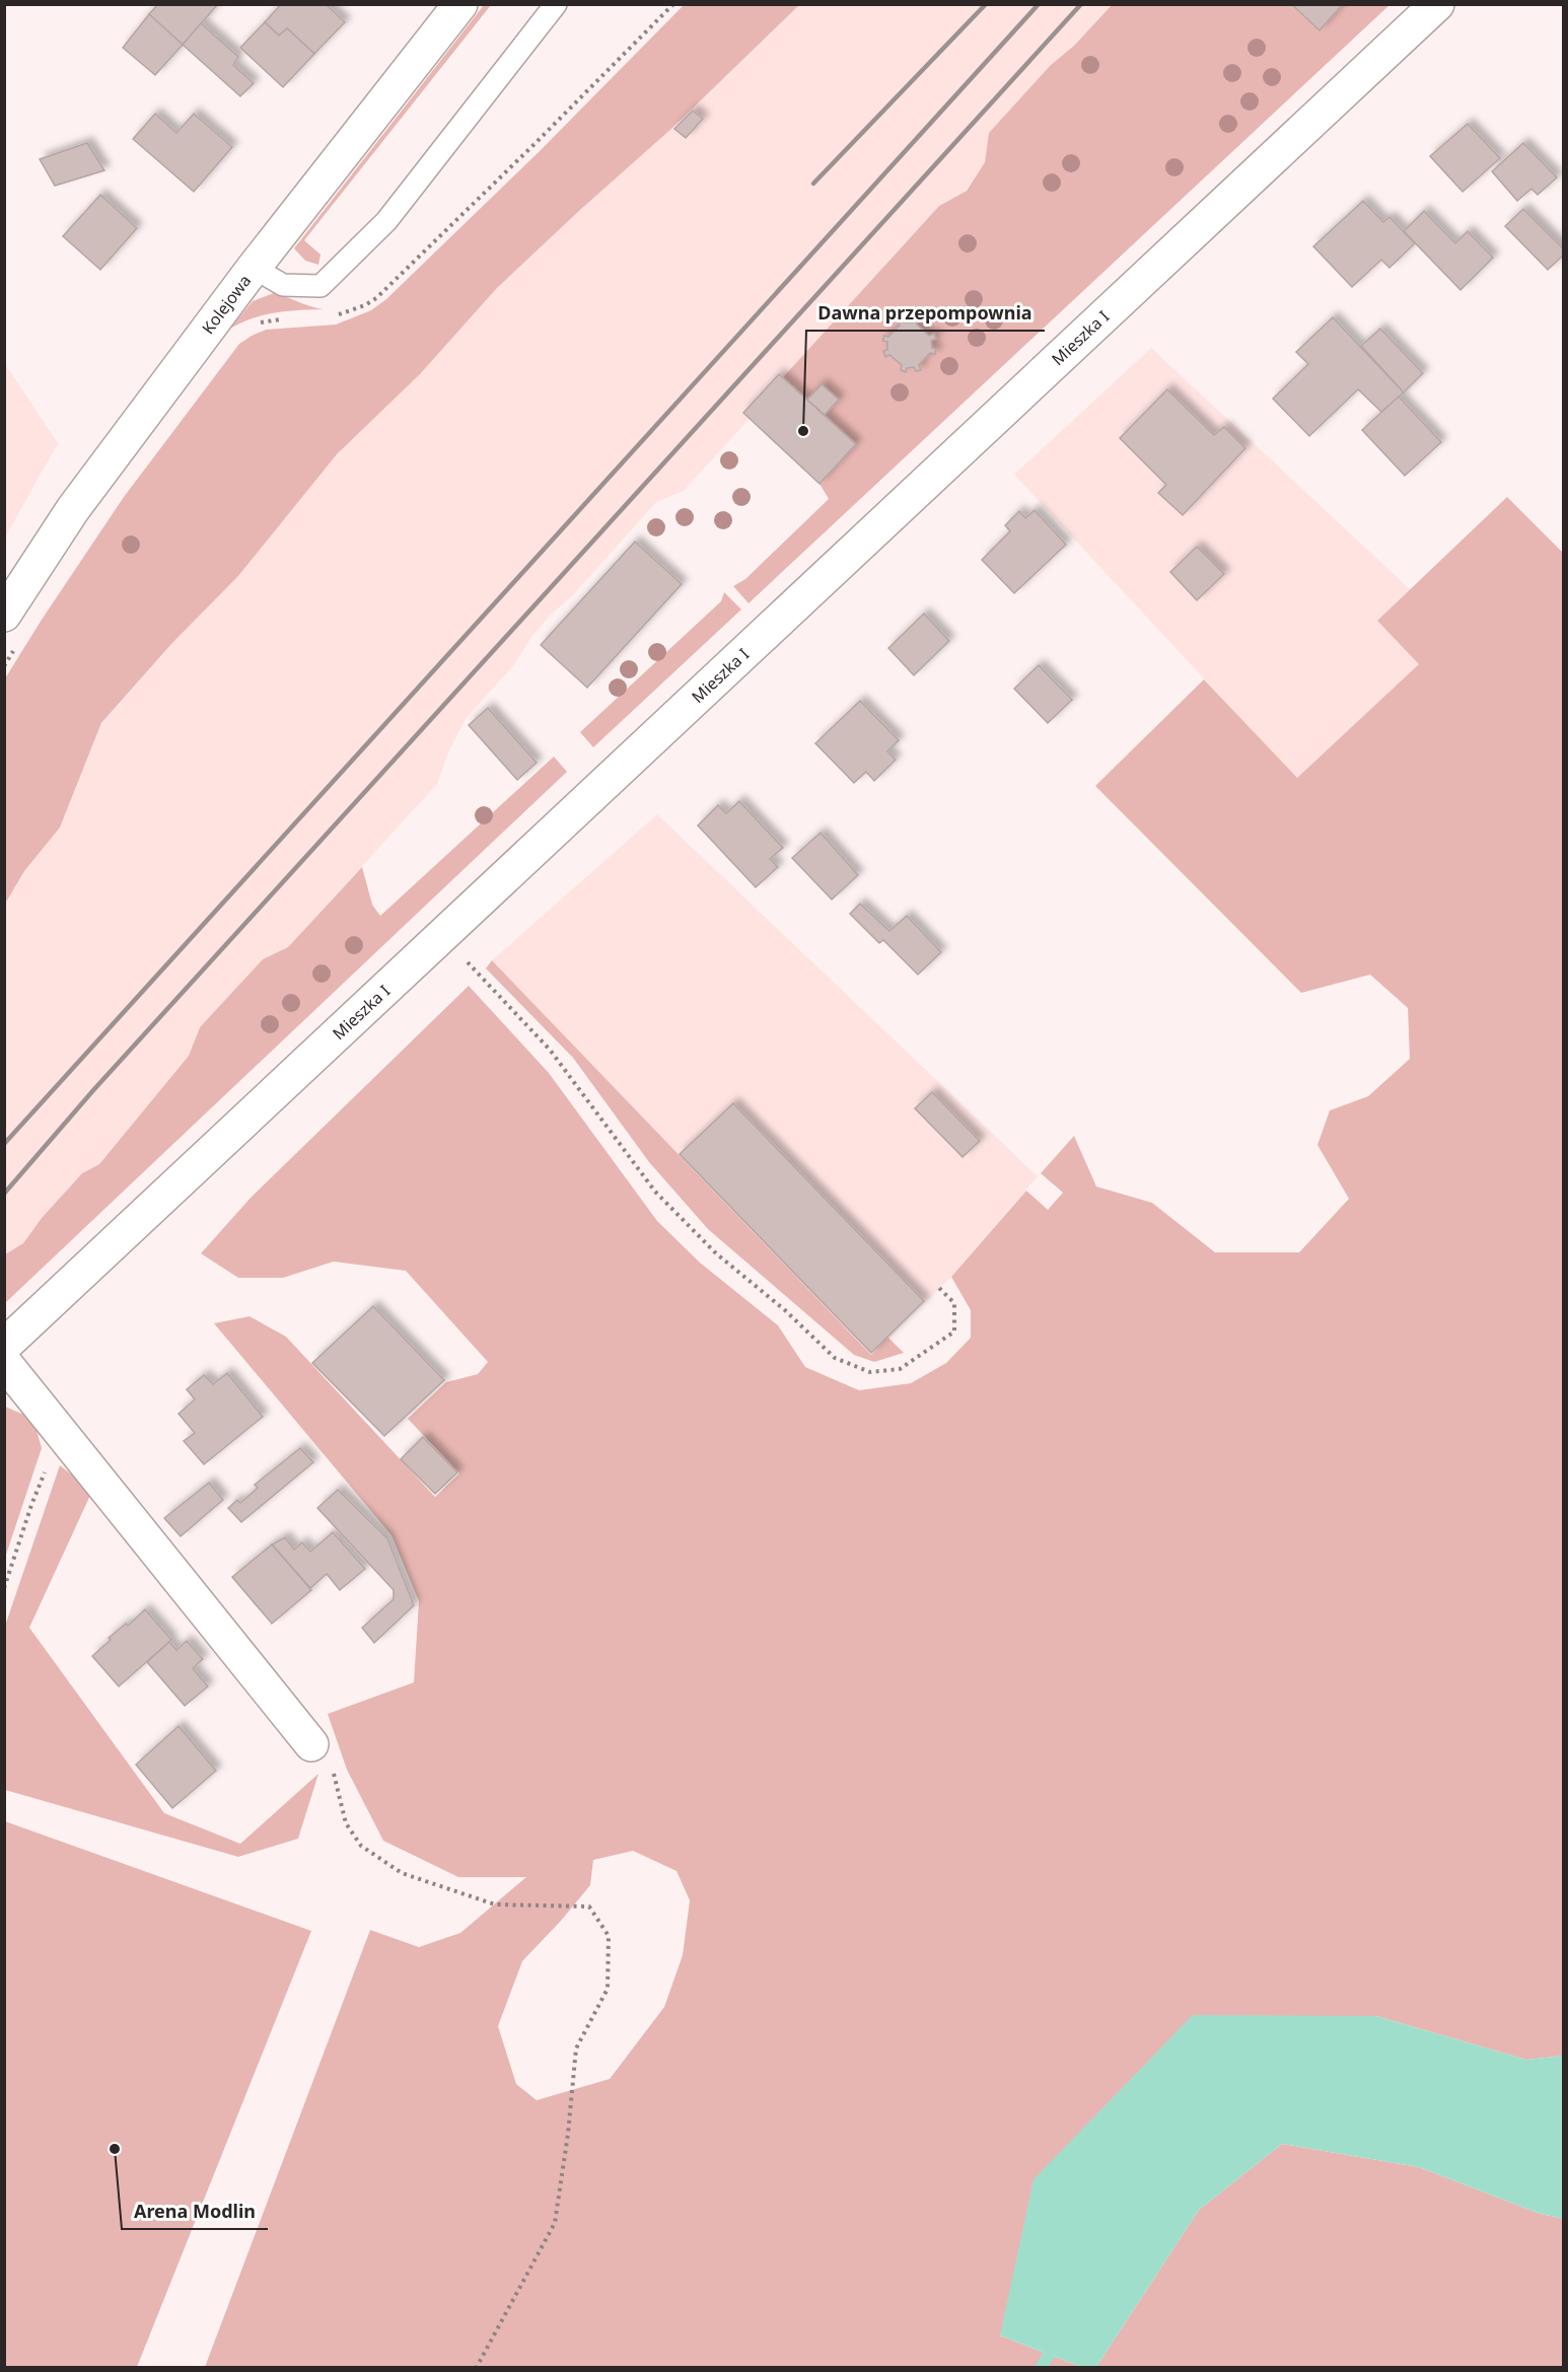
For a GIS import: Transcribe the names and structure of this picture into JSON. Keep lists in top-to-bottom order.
{
  "streets": {
    "street": ["Kolejowa", "Mieszka I"]
  },
  "places": ["Dawna przepompownia", "Arena Modlin"]
}
